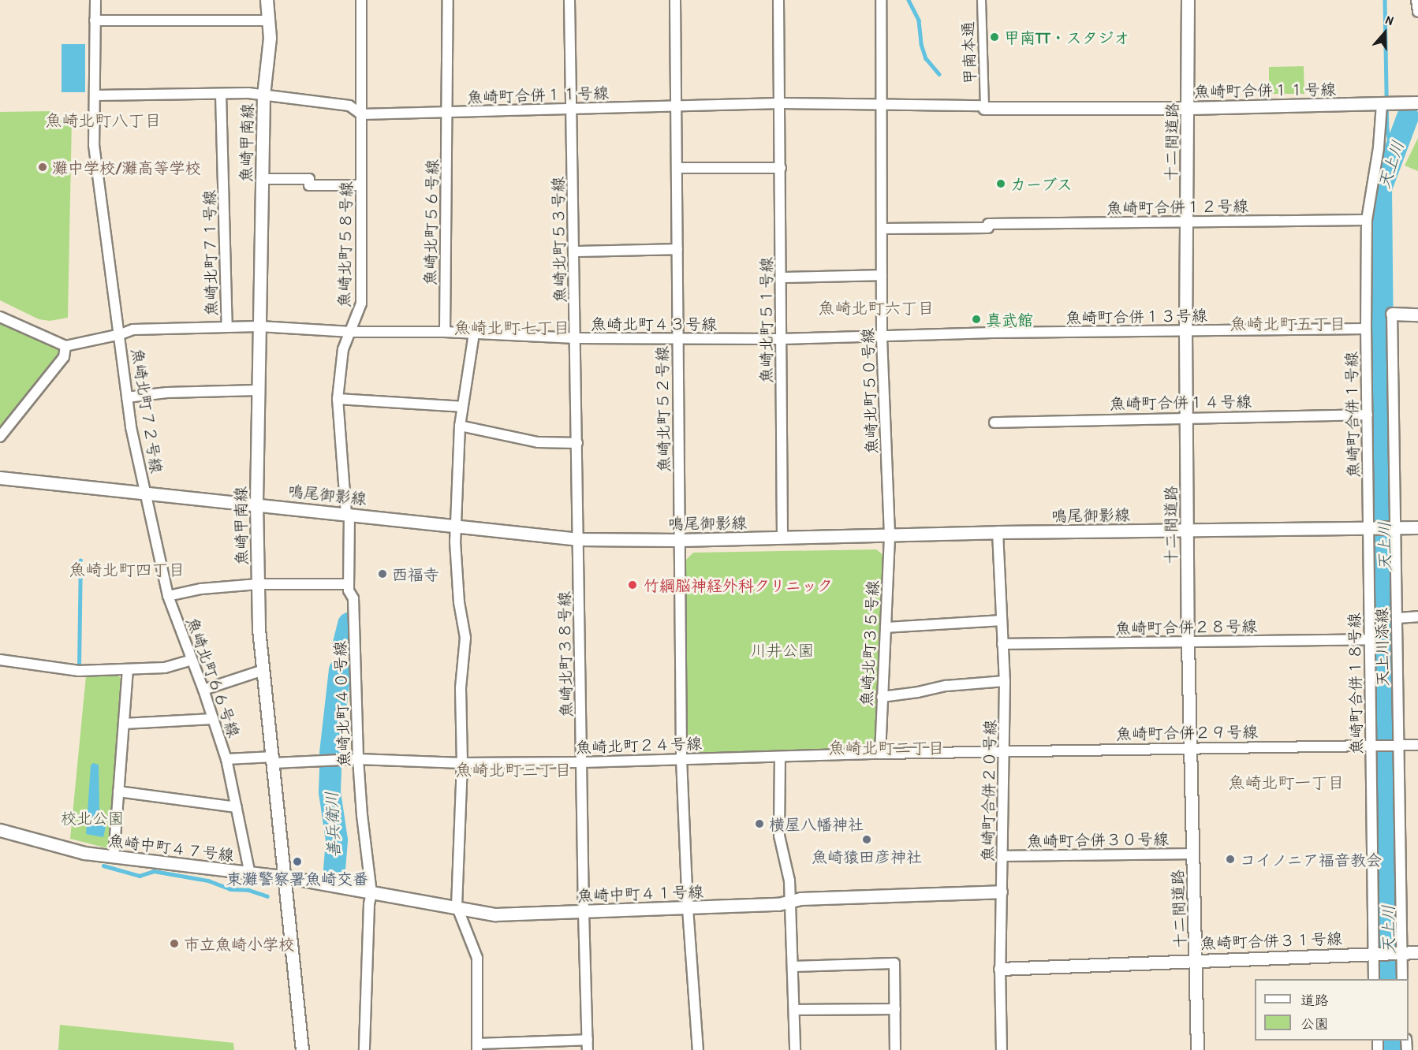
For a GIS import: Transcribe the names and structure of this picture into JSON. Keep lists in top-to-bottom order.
{
  "streets": {
    "street": [
      "甲南本通",
      "魚崎町合併１１号線",
      "十二間道路",
      "魚崎甲南線",
      "魚崎町合併１２号線",
      "魚崎北町５６号線",
      "魚崎北町５３号線",
      "魚崎北町５８号線",
      "魚崎北町７１号線",
      "魚崎町合併１３号線",
      "魚崎北町５１号線",
      "魚崎北町４３号線",
      "魚崎北町５０号線",
      "魚崎町合併１４号線",
      "魚崎北町５２号線",
      "魚崎北町７２号線",
      "魚崎町合併１号線",
      "鳴尾御影線",
      "魚崎町合併２８号線",
      "魚崎北町３５号線",
      "天上川添線",
      "魚崎北町３８号線",
      "魚崎北町６６号線",
      "魚崎町合併１８号線",
      "魚崎北町４０号線",
      "魚崎町合併２９号線",
      "魚崎北町２４号線",
      "魚崎町合併２０号線",
      "魚崎町合併３０号線",
      "魚崎中町４７号線",
      "魚崎中町４１号線",
      "魚崎町合併３１号線"
    ]
  },
  "crossings": [
    ["甲南本通", "魚崎町合併１１号線"],
    ["魚崎町合併１１号線", "十二間道路"],
    ["魚崎町合併１１号線", "魚崎甲南線"],
    ["魚崎町合併１１号線", "魚崎北町５６号線"],
    ["魚崎町合併１１号線", "魚崎北町５３号線"],
    ["魚崎町合併１１号線", "魚崎北町５８号線"],
    ["魚崎町合併１１号線", "魚崎北町７１号線"],
    ["魚崎町合併１１号線", "魚崎北町５１号線"],
    ["魚崎町合併１１号線", "魚崎北町５０号線"],
    ["魚崎町合併１１号線", "魚崎北町５２号線"],
    ["魚崎町合併１１号線", "魚崎北町７２号線"],
    ["魚崎町合併１１号線", "魚崎町合併１号線"],
    ["十二間道路", "魚崎町合併１２号線"],
    ["十二間道路", "魚崎町合併１３号線"],
    ["十二間道路", "魚崎町合併１４号線"],
    ["十二間道路", "鳴尾御影線"],
    ["十二間道路", "魚崎町合併２８号線"],
    ["十二間道路", "魚崎町合併２９号線"],
    ["十二間道路", "魚崎町合併３０号線"],
    ["十二間道路", "魚崎町合併３１号線"],
    ["魚崎甲南線", "魚崎北町４３号線"],
    ["魚崎甲南線", "鳴尾御影線"],
    ["魚崎甲南線", "魚崎北町２４号線"],
    ["魚崎甲南線", "魚崎中町４７号線"],
    ["魚崎甲南線", "魚崎中町４１号線"],
    ["魚崎町合併１２号線", "魚崎北町５０号線"],
    ["魚崎町合併１２号線", "魚崎町合併１号線"],
    ["魚崎北町５６号線", "魚崎北町４３号線"],
    ["魚崎北町５３号線", "魚崎北町４３号線"],
    ["魚崎北町５３号線", "鳴尾御影線"],
    ["魚崎北町５３号線", "魚崎北町３８号線"],
    ["魚崎北町５８号線", "魚崎北町４３号線"],
    ["魚崎北町５８号線", "鳴尾御影線"],
    ["魚崎北町５８号線", "魚崎北町４０号線"],
    ["魚崎北町７１号線", "魚崎北町４３号線"],
    ["魚崎町合併１３号線", "魚崎北町４３号線"],
    ["魚崎町合併１３号線", "魚崎町合併１号線"],
    ["魚崎北町５１号線", "魚崎北町４３号線"],
    ["魚崎北町５１号線", "鳴尾御影線"],
    ["魚崎北町４３号線", "魚崎北町５０号線"],
    ["魚崎北町４３号線", "魚崎北町５２号線"],
    ["魚崎北町４３号線", "魚崎北町７２号線"],
    ["魚崎北町５０号線", "鳴尾御影線"],
    ["魚崎北町５０号線", "魚崎北町３５号線"],
    ["魚崎町合併１４号線", "魚崎町合併１号線"],
    ["魚崎北町５２号線", "鳴尾御影線"],
    ["魚崎北町５２号線", "魚崎北町２４号線"],
    ["魚崎北町５２号線", "魚崎中町４１号線"],
    ["魚崎北町７２号線", "鳴尾御影線"],
    ["魚崎北町７２号線", "魚崎北町６６号線"],
    ["魚崎町合併１号線", "鳴尾御影線"],
    ["魚崎町合併１号線", "魚崎町合併１８号線"],
    ["鳴尾御影線", "魚崎北町３５号線"],
    ["鳴尾御影線", "天上川添線"],
    ["鳴尾御影線", "魚崎北町３８号線"],
    ["鳴尾御影線", "魚崎北町６６号線"],
    ["鳴尾御影線", "魚崎町合併１８号線"],
    ["鳴尾御影線", "魚崎北町４０号線"],
    ["鳴尾御影線", "魚崎町合併２０号線"],
    ["魚崎町合併２８号線", "魚崎町合併１８号線"],
    ["魚崎町合併２８号線", "魚崎町合併２０号線"],
    ["魚崎北町３５号線", "魚崎北町２４号線"],
    ["天上川添線", "魚崎町合併２９号線"],
    ["天上川添線", "魚崎町合併３１号線"],
    ["魚崎北町３８号線", "魚崎北町２４号線"],
    ["魚崎北町３８号線", "魚崎中町４１号線"],
    ["魚崎北町６６号線", "魚崎北町２４号線"],
    ["魚崎北町６６号線", "魚崎中町４７号線"],
    ["魚崎町合併１８号線", "魚崎町合併２９号線"],
    ["魚崎町合併１８号線", "魚崎町合併３１号線"],
    ["魚崎北町４０号線", "魚崎北町２４号線"],
    ["魚崎北町４０号線", "魚崎中町４１号線"],
    ["魚崎町合併２９号線", "魚崎北町２４号線"],
    ["魚崎町合併２９号線", "魚崎町合併２０号線"],
    ["魚崎北町２４号線", "魚崎町合併２０号線"],
    ["魚崎町合併２０号線", "魚崎町合併３０号線"],
    ["魚崎町合併２０号線", "魚崎中町４１号線"],
    ["魚崎町合併２０号線", "魚崎町合併３１号線"],
    ["魚崎中町４７号線", "魚崎中町４１号線"]
  ],
  "districts": [
    "魚崎北町八丁目",
    "魚崎北町六丁目",
    "魚崎北町五丁目",
    "魚崎北町七丁目",
    "魚崎北町四丁目",
    "魚崎北町二丁目",
    "魚崎北町三丁目",
    "魚崎北町一丁目"
  ],
  "water": ["天上川", "善兵衛川"],
  "parks": ["川井公園", "校北公園"],
  "places": [
    "甲南TT・スタジオ",
    "灘中学校/灘高等学校",
    "カーブス",
    "真武館",
    "西福寺",
    "竹綱脳神経外科クリニック",
    "横屋八幡神社",
    "魚崎猿田彦神社",
    "コイノニア福音教会",
    "東灘警察署魚崎交番",
    "市立魚崎小学校"
  ],
  "legend": ["道路", "公園"],
  "north": "top"
}
